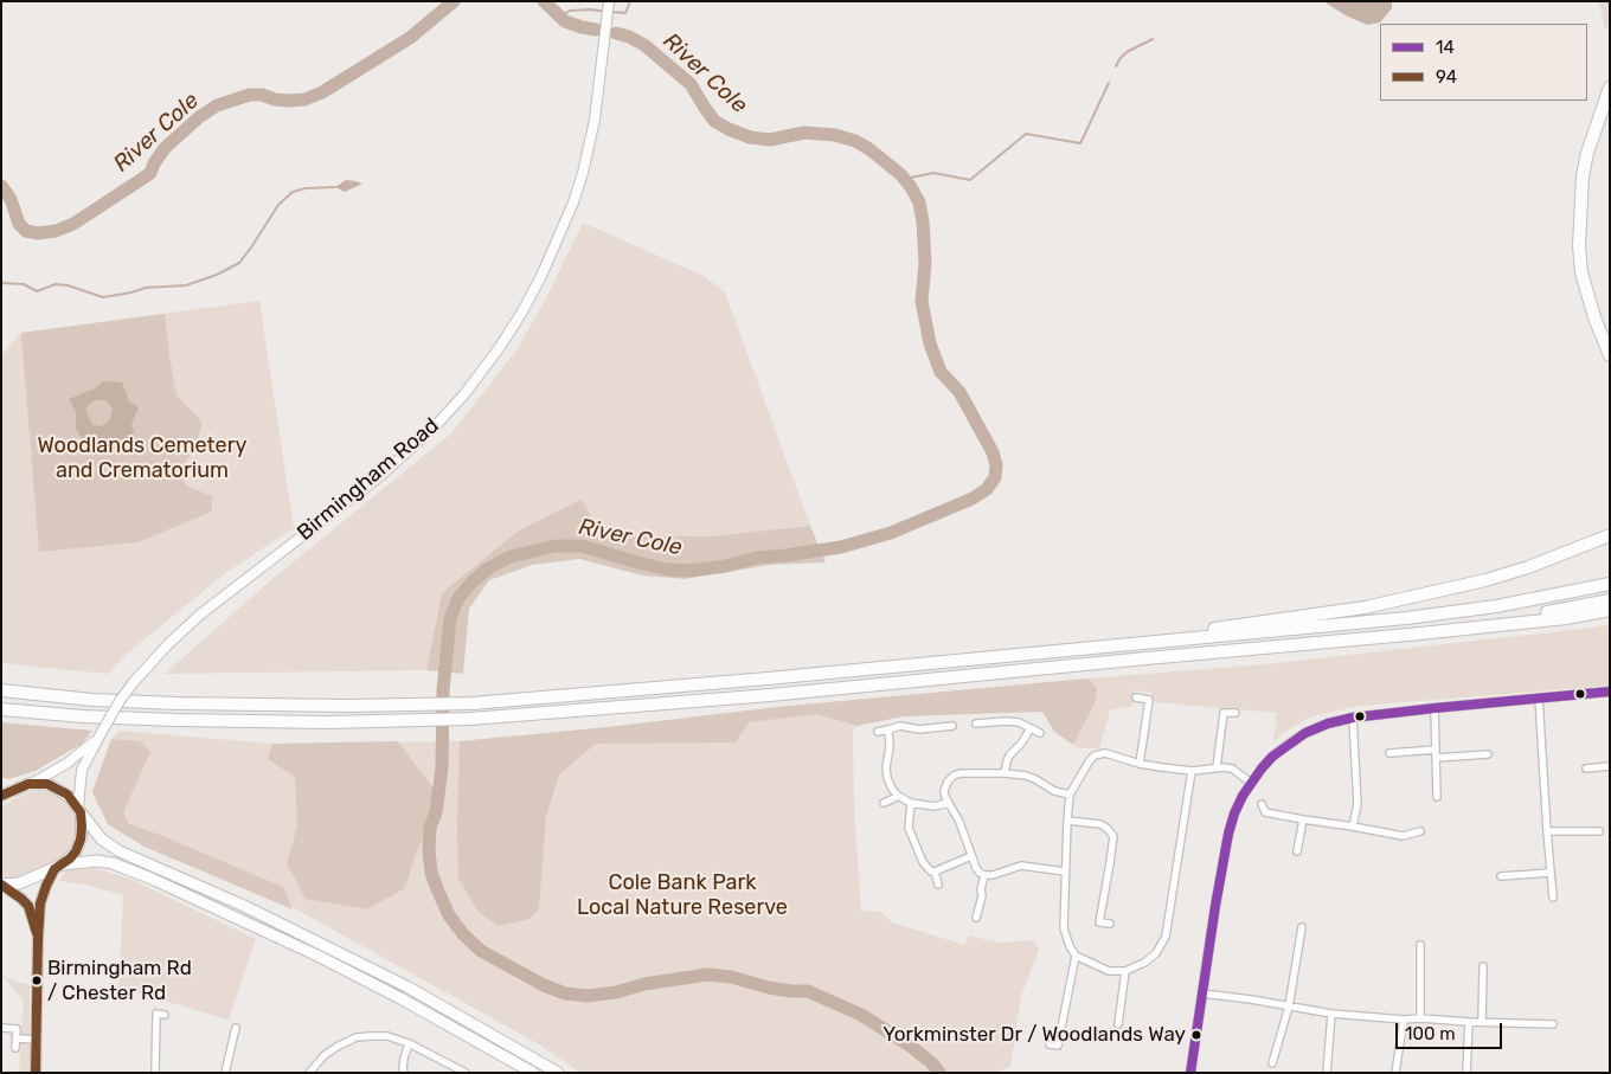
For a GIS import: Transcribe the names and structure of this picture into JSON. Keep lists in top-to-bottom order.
{
  "streets": {
    "main road": ["Birmingham Road"]
  },
  "water": ["River Cole"],
  "parks": ["Woodlands Cemetery and Crematorium", "Cole Bank Park Local Nature Reserve"],
  "places": ["Birmingham Rd / Chester Rd", "Yorkminster Dr / Woodlands Way"],
  "lines": ["transit line 14", "transit line 94"],
  "legend": ["14", "94"],
  "scale_bar": "100 m"
}
